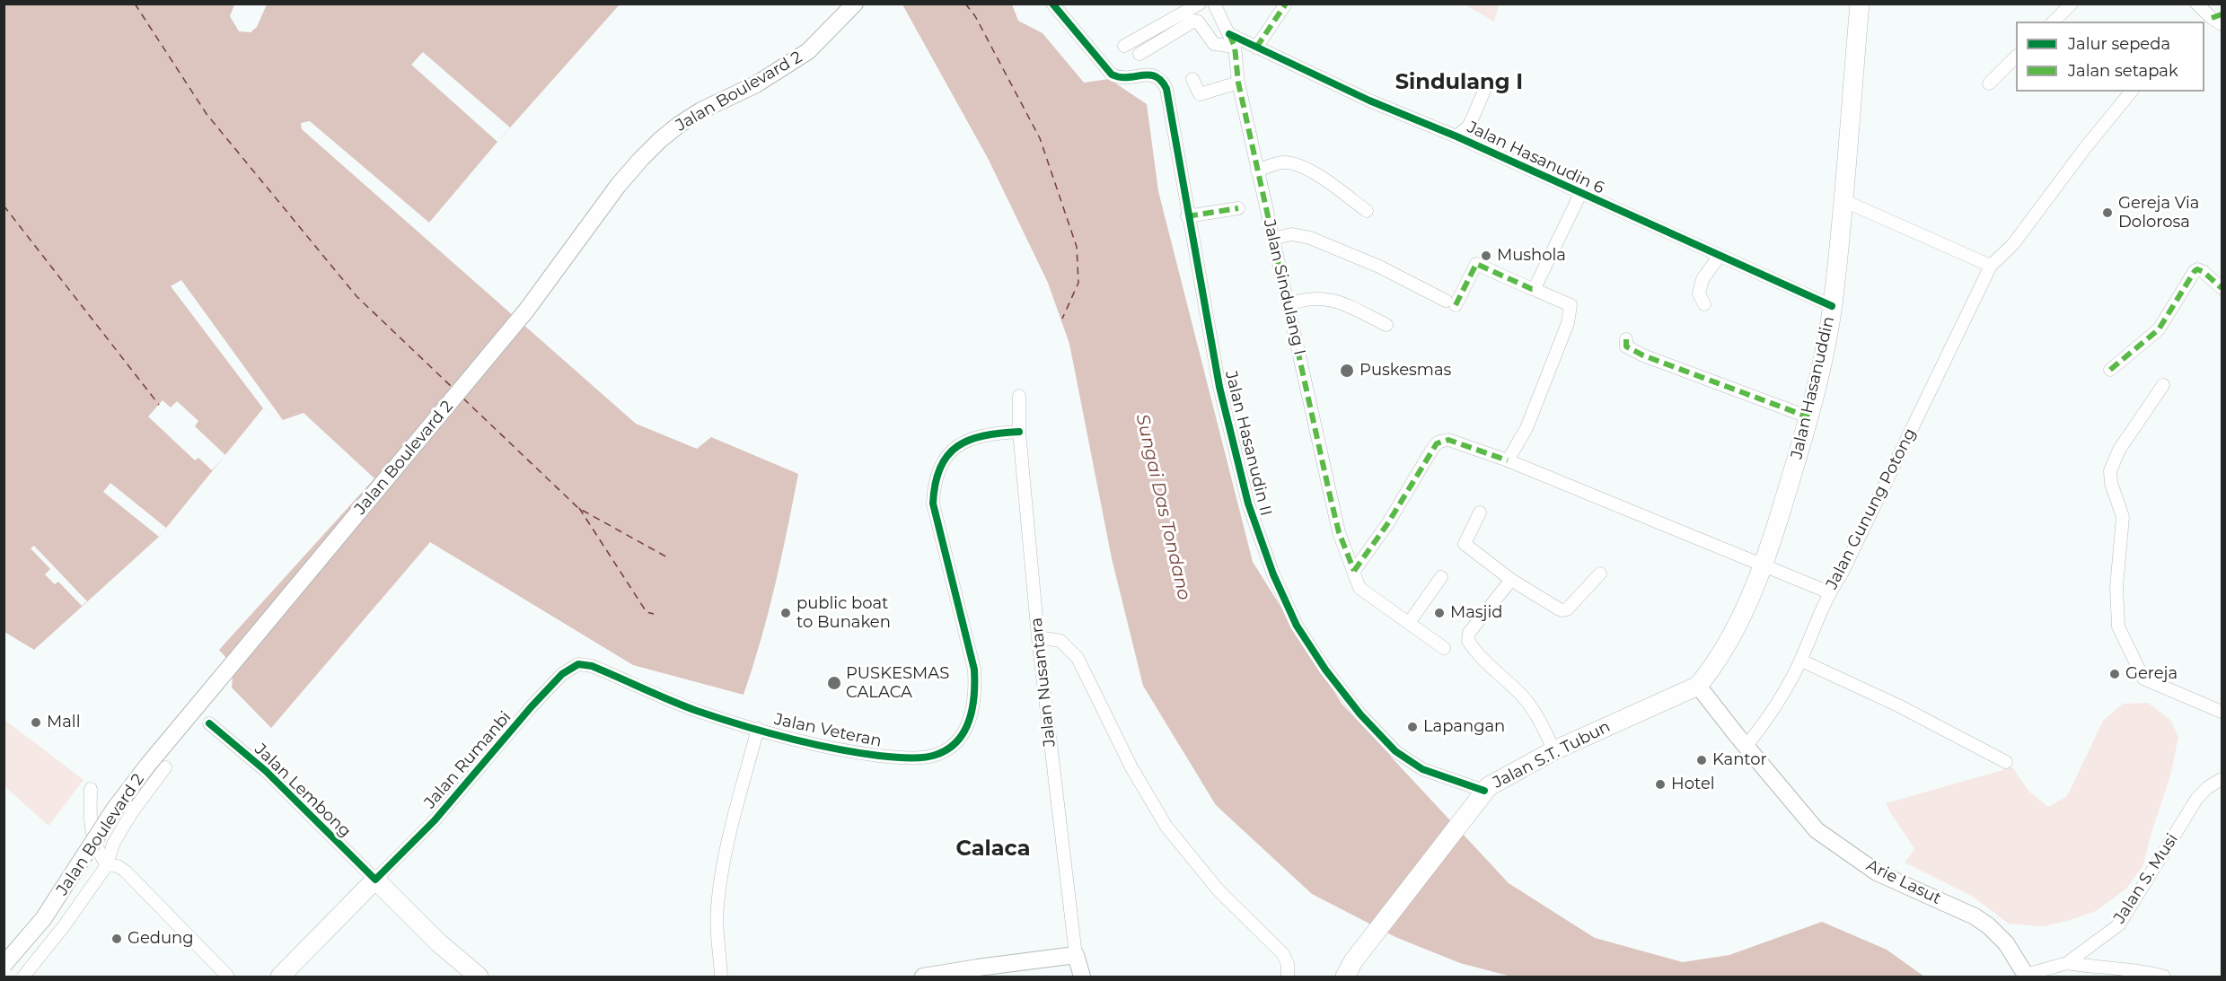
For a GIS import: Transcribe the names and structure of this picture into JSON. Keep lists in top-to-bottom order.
{
  "streets": {
    "highway": [
      "Jalan Hasanuddin",
      "Jalan S.T. Tubun",
      "Jalan Rumanbi",
      "Jalan Lembong"
    ],
    "main road": ["Jalan Boulevard 2", "Arie Lasut"],
    "street": [
      "Jalan Hasanudin 6",
      "Jalan Sindulang I",
      "Jalan Hasanudin II",
      "Jalan Gunung Potong",
      "Jalan Nusantara",
      "Jalan Veteran",
      "Jalan S. Musi"
    ]
  },
  "crossings": [
    ["Jalan Hasanudin 6", "Jalan Sindulang I"],
    ["Jalan Hasanudin 6", "Jalan Hasanuddin"],
    ["Jalan Hasanuddin", "Jalan S.T. Tubun"],
    ["Jalan Hasanuddin", "Arie Lasut"],
    ["Jalan Hasanudin II", "Jalan S.T. Tubun"],
    ["Jalan Gunung Potong", "Arie Lasut"],
    ["Jalan Nusantara", "Jalan Veteran"],
    ["Jalan Veteran", "Jalan Rumanbi"],
    ["Jalan S.T. Tubun", "Arie Lasut"],
    ["Jalan Rumanbi", "Jalan Lembong"],
    ["Jalan S. Musi", "Arie Lasut"]
  ],
  "districts": ["Sindulang I", "Calaca"],
  "water": ["Sungai Das Tondano"],
  "places": [
    "Gereja Via Dolorosa",
    "Mushola",
    "Puskesmas",
    "public boat to Bunaken",
    "Masjid",
    "Gereja",
    "PUSKESMAS CALACA",
    "Mall",
    "Lapangan",
    "Kantor",
    "Hotel",
    "Gedung"
  ],
  "legend": ["Jalur sepeda", "Jalan setapak"]
}
